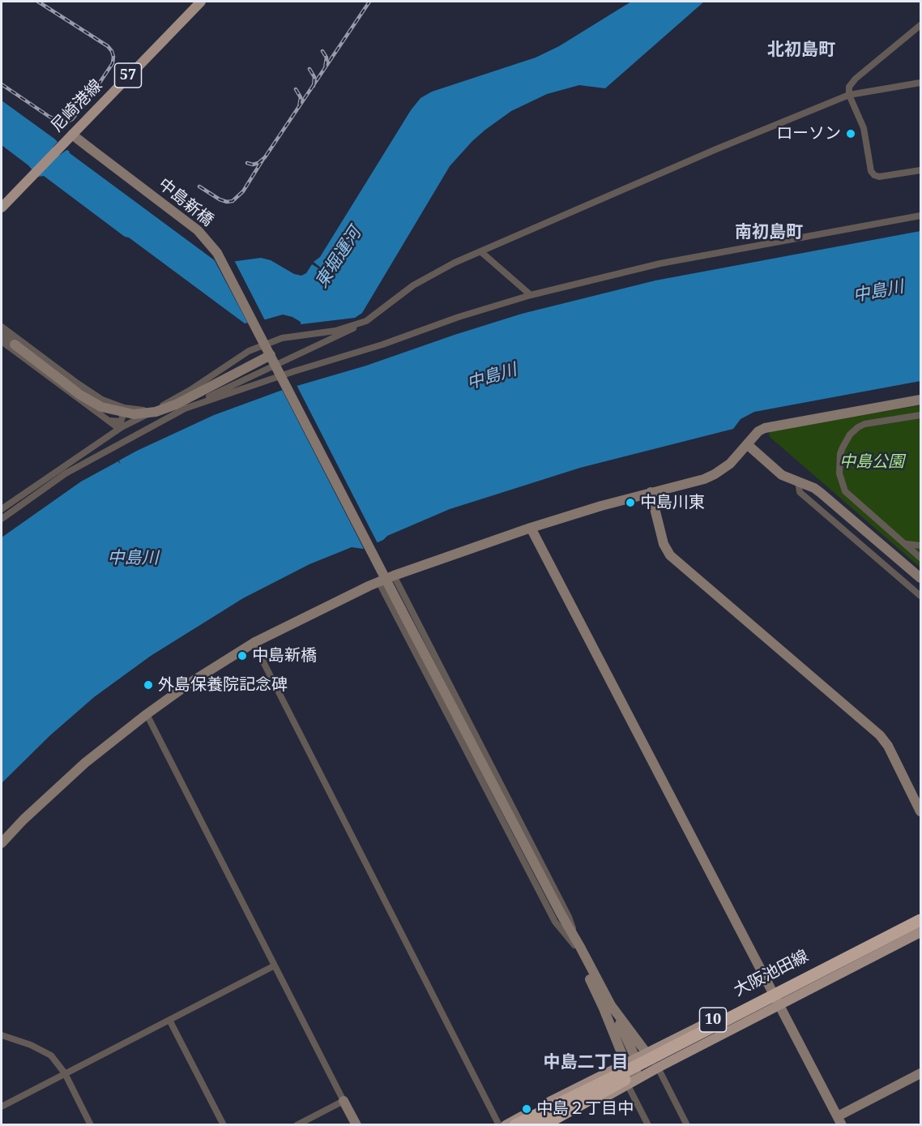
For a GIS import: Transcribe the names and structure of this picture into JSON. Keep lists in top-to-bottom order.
{
  "streets": {
    "main road": [
      "57",
      "尼崎港線",
      "大阪池田線",
      "10"
    ],
    "street": ["中島新橋"]
  },
  "crossings": [
    ["尼崎港線", "中島新橋"]
  ],
  "districts": ["北初島町", "南初島町", "中島二丁目"],
  "water": ["東堀運河", "中島川"],
  "parks": ["中島公園"],
  "places": [
    "ローソン",
    "中島川東",
    "中島新橋",
    "外島保養院記念碑",
    "中島２丁目中"
  ]
}
